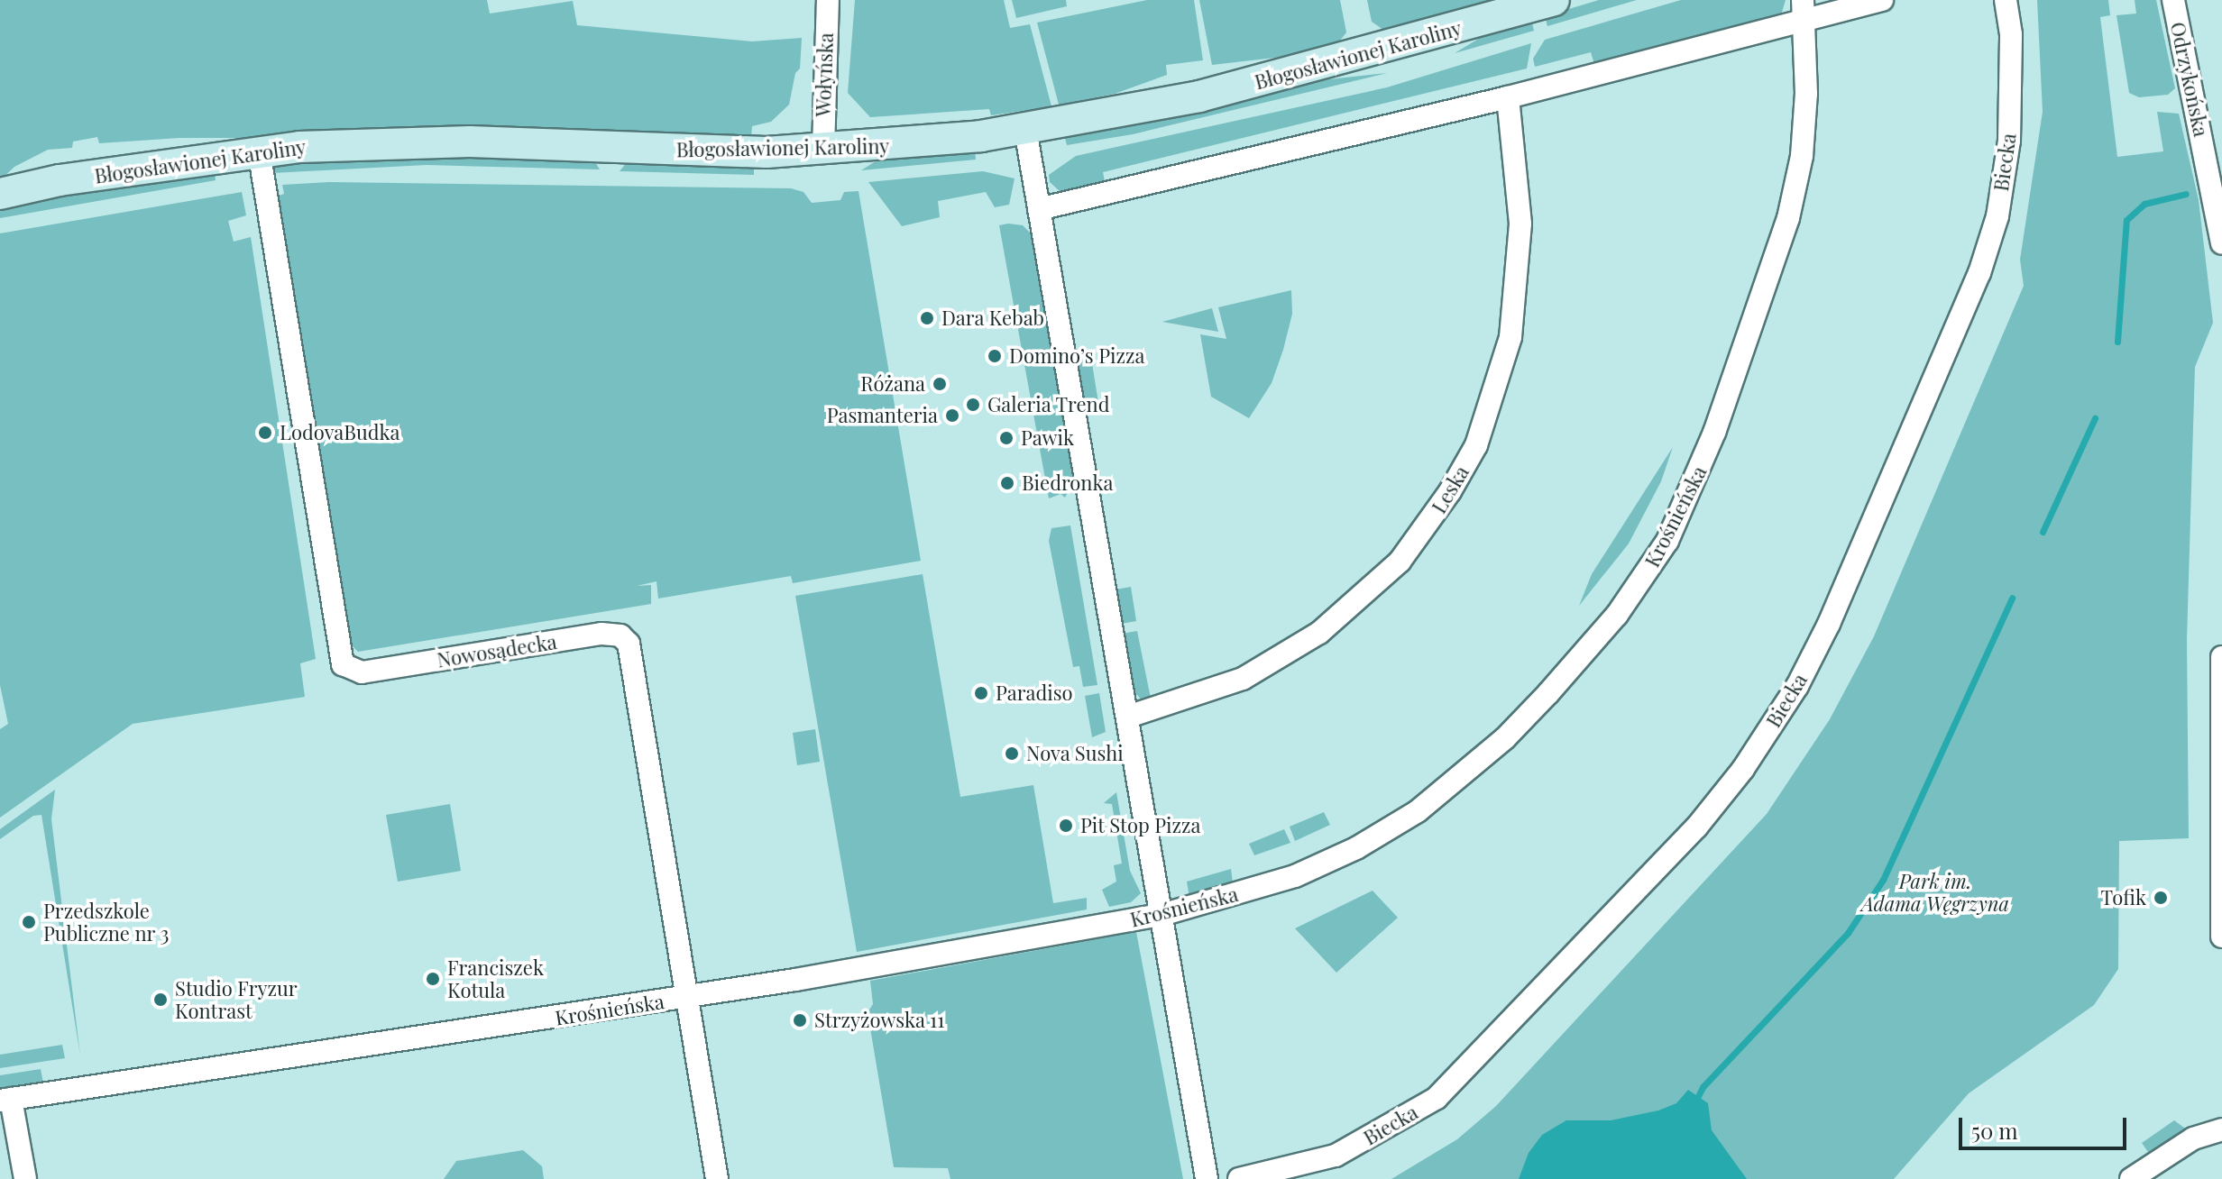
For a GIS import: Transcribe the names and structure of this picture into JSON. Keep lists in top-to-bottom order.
{
  "streets": {
    "street": [
      "Błogosławionej Karoliny",
      "Wołyńska",
      "Odrzykońska",
      "Biecka",
      "Leska",
      "Krośnieńska",
      "Nowosądecka"
    ]
  },
  "crossings": [
    ["Błogosławionej Karoliny", "Wołyńska"],
    ["Błogosławionej Karoliny", "Nowosądecka"],
    ["Krośnieńska", "Nowosądecka"]
  ],
  "parks": ["Park im. Adama Węgrzyna"],
  "places": [
    "Dara Kebab",
    "Domino’s Pizza",
    "Różana",
    "Galeria Trend",
    "Pasmanteria",
    "LodovaBudka",
    "Pawik",
    "Biedronka",
    "Paradiso",
    "Nova Sushi",
    "Pit Stop Pizza",
    "Tofik",
    "Przedszkole Publiczne nr 3",
    "Franciszek Kotula",
    "Studio Fryzur Kontrast",
    "Strzyżowska 11"
  ],
  "scale_bar": "50 m"
}
